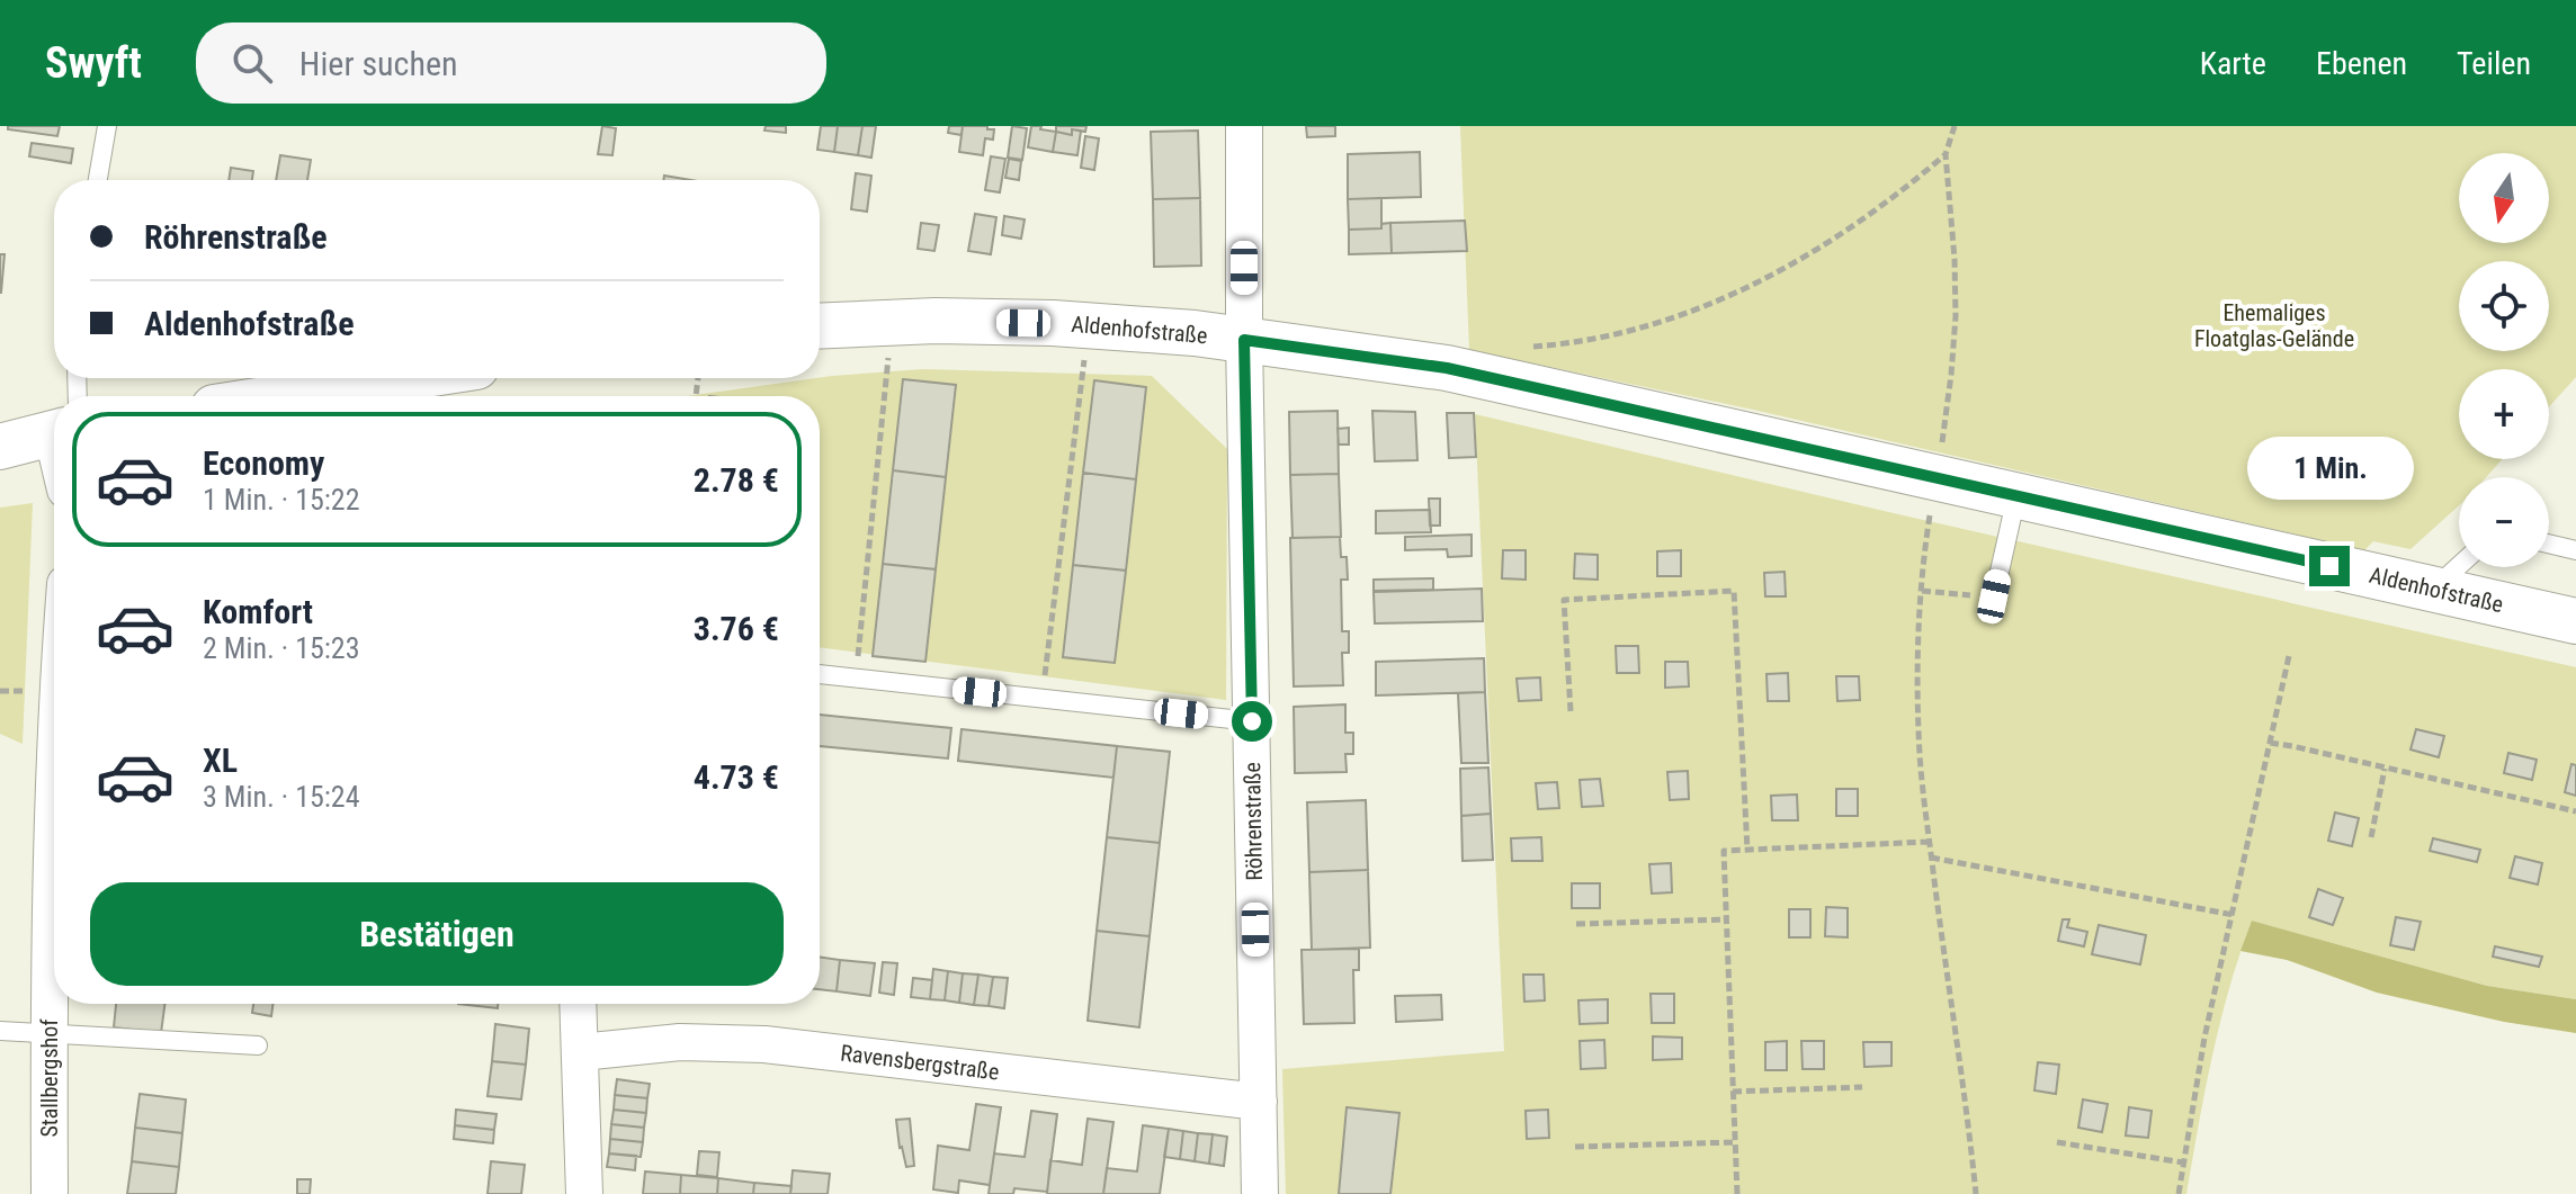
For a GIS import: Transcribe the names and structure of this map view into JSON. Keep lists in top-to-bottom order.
{
  "streets": {
    "street": [
      "Aldenhofstraße",
      "Röhrenstraße",
      "Ravensbergstraße",
      "Stallbergshof"
    ]
  },
  "crossings": [
    ["Aldenhofstraße", "Röhrenstraße"],
    ["Röhrenstraße", "Ravensbergstraße"]
  ],
  "parks": ["Ehemaliges Floatglas-Gelände"],
  "north": "bottom",
  "page": {
    "header": "Swyft",
    "search": "Hier suchen",
    "nav": ["Karte", "Ebenen", "Teilen"],
    "map_buttons": ["+", "−"],
    "banner": ["Röhrenstraße", "Aldenhofstraße"],
    "list": [
      {
        "name": "Economy",
        "note": "1 Min. · 15:22",
        "value": "2.78 €"
      },
      {
        "name": "Komfort",
        "note": "2 Min. · 15:23",
        "value": "3.76 €"
      },
      {
        "name": "XL",
        "note": "3 Min. · 15:24",
        "value": "4.73 €"
      }
    ],
    "bubble": "1 Min.",
    "buttons": "Bestätigen"
  }
}
